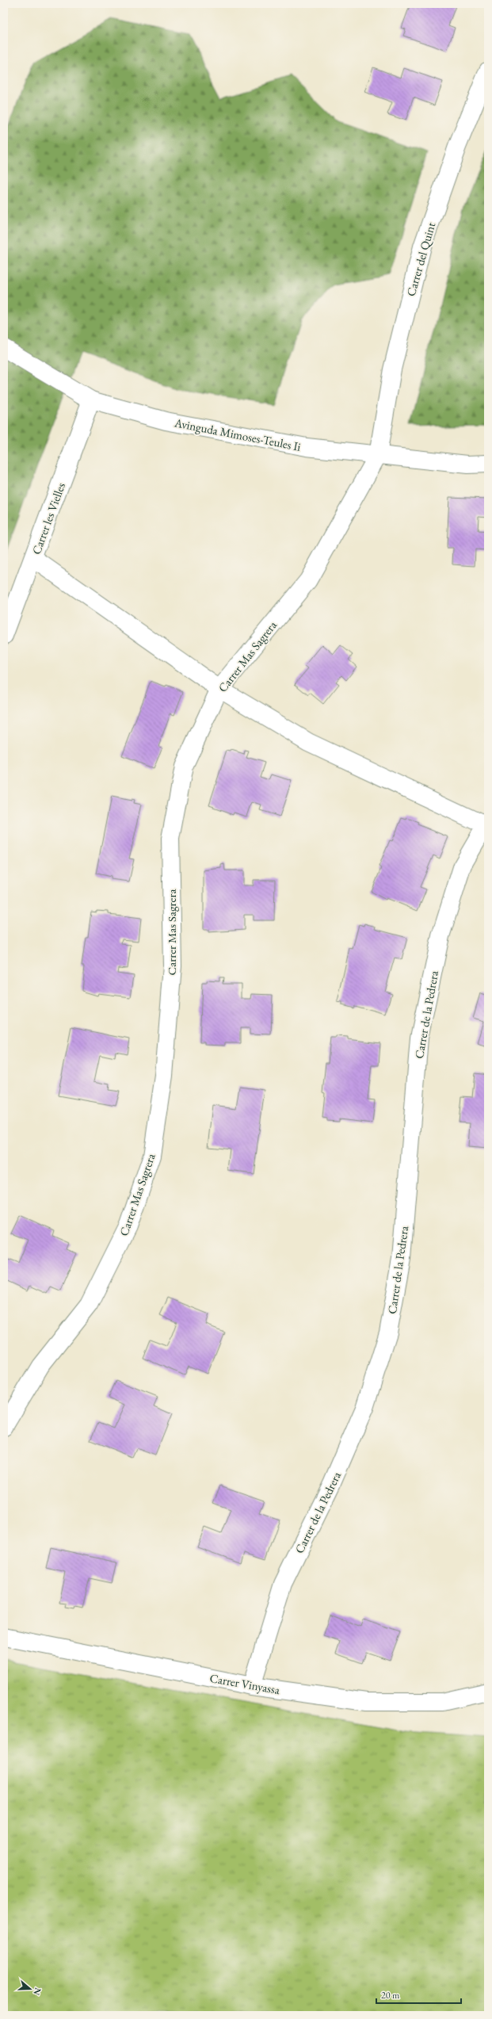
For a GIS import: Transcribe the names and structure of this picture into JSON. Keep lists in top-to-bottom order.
{
  "streets": {
    "street": [
      "Carrer del Quint",
      "Avinguda Mimoses-Teules Ii",
      "Carrer les Vielles",
      "Carrer Mas Sagrera",
      "Carrer de la Pedrera",
      "Carrer Vinyassa"
    ]
  },
  "crossings": [
    ["Carrer del Quint", "Avinguda Mimoses-Teules Ii"],
    ["Carrer del Quint", "Carrer Mas Sagrera"],
    ["Avinguda Mimoses-Teules Ii", "Carrer les Vielles"],
    ["Avinguda Mimoses-Teules Ii", "Carrer Mas Sagrera"],
    ["Carrer de la Pedrera", "Carrer Vinyassa"]
  ],
  "scale_bar": "20 m",
  "north": "right"
}
